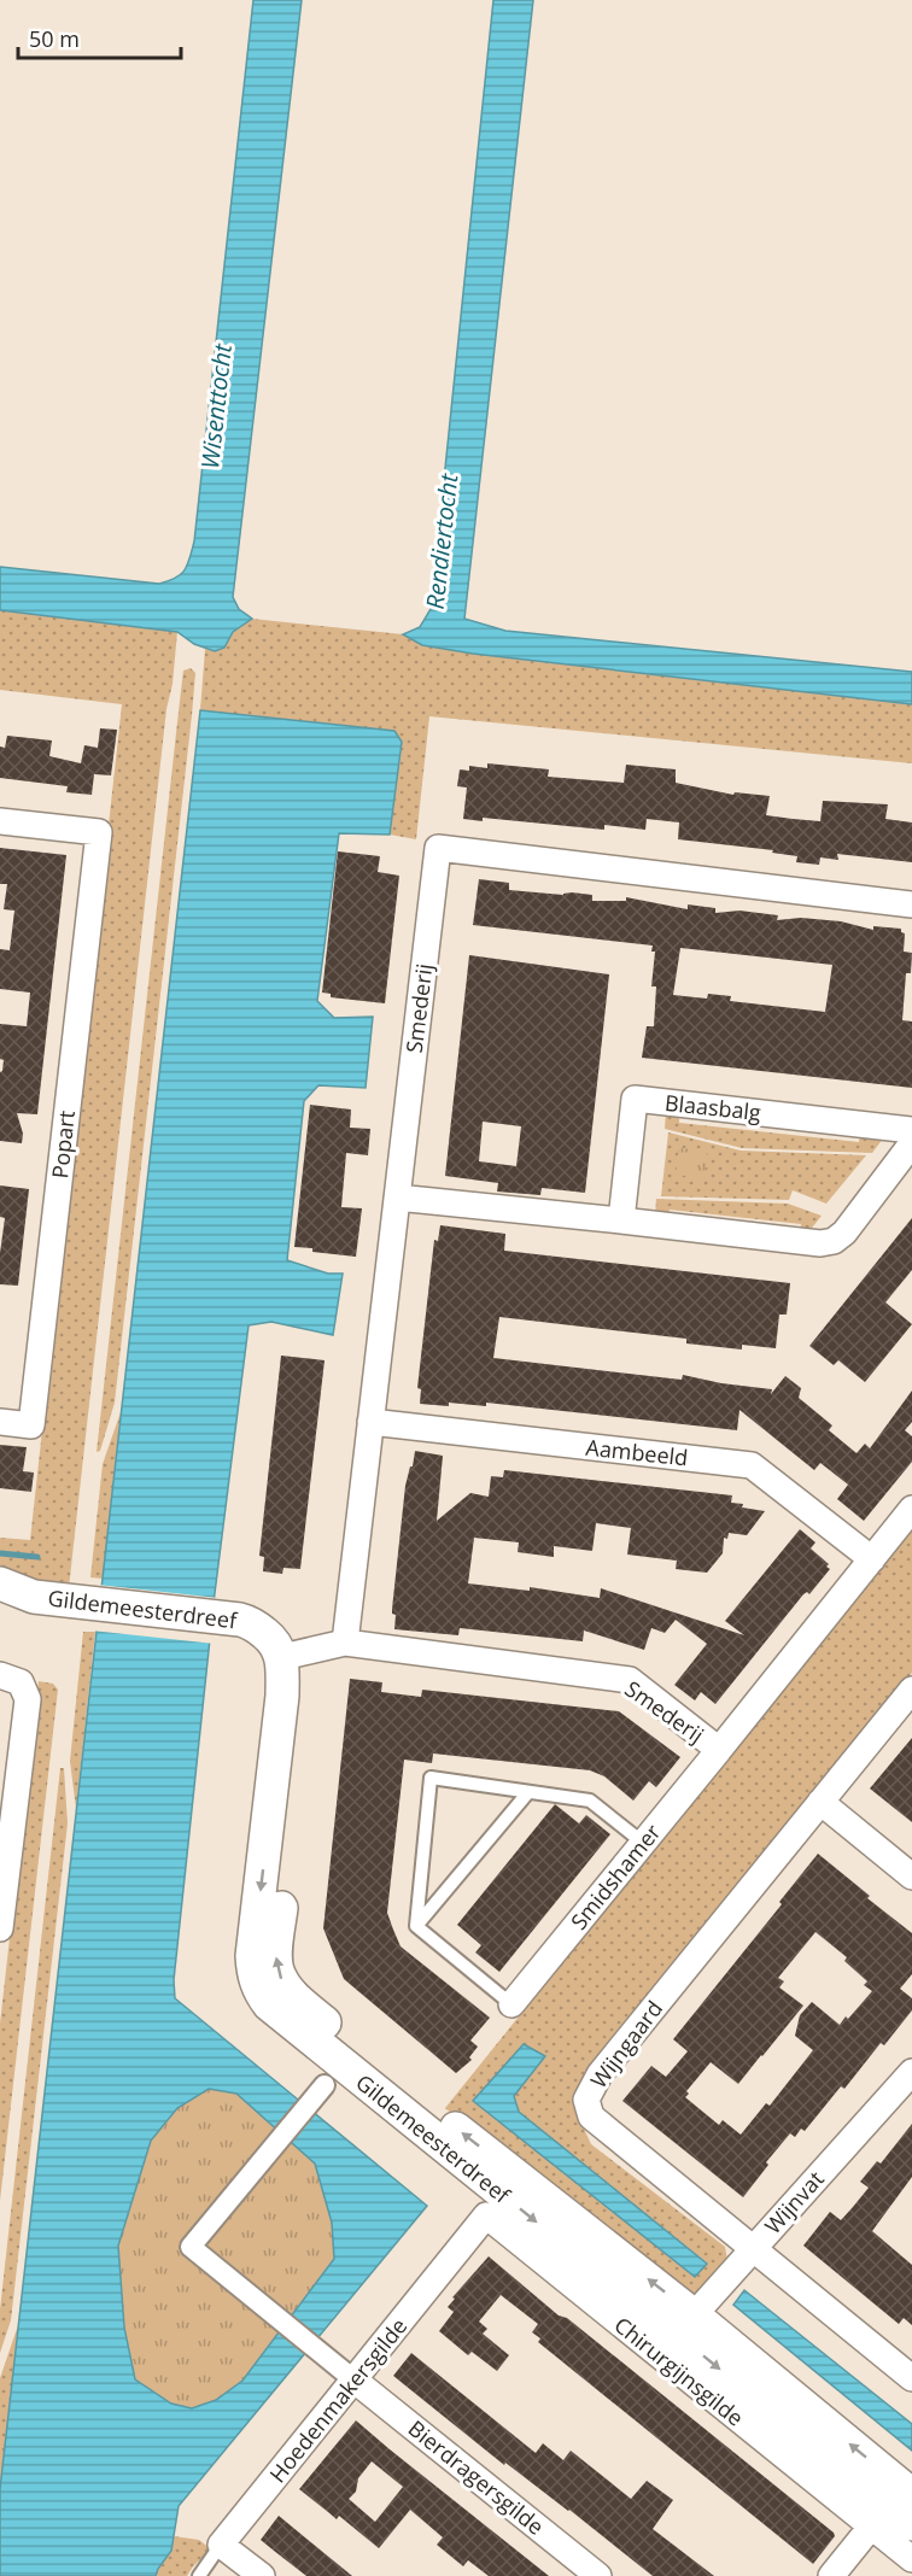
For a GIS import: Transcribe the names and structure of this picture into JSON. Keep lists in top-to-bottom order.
{
  "streets": {
    "street": [
      "Smederij",
      "Blaasbalg",
      "Popart",
      "Aambeeld",
      "Gildemeesterdreef",
      "Smidshamer",
      "Wijngaard",
      "Wijnvat",
      "Chirurgijnsgilde",
      "Hoedenmakersgilde",
      "Bierdragersgilde"
    ]
  },
  "crossings": [
    ["Smederij", "Aambeeld"],
    ["Smederij", "Gildemeesterdreef"],
    ["Smederij", "Smidshamer"],
    ["Gildemeesterdreef", "Wijnvat"],
    ["Gildemeesterdreef", "Chirurgijnsgilde"],
    ["Wijngaard", "Wijnvat"],
    ["Chirurgijnsgilde", "Hoedenmakersgilde"],
    ["Hoedenmakersgilde", "Bierdragersgilde"]
  ],
  "water": ["Wisenttocht", "Rendiertocht"],
  "scale_bar": "50 m"
}
